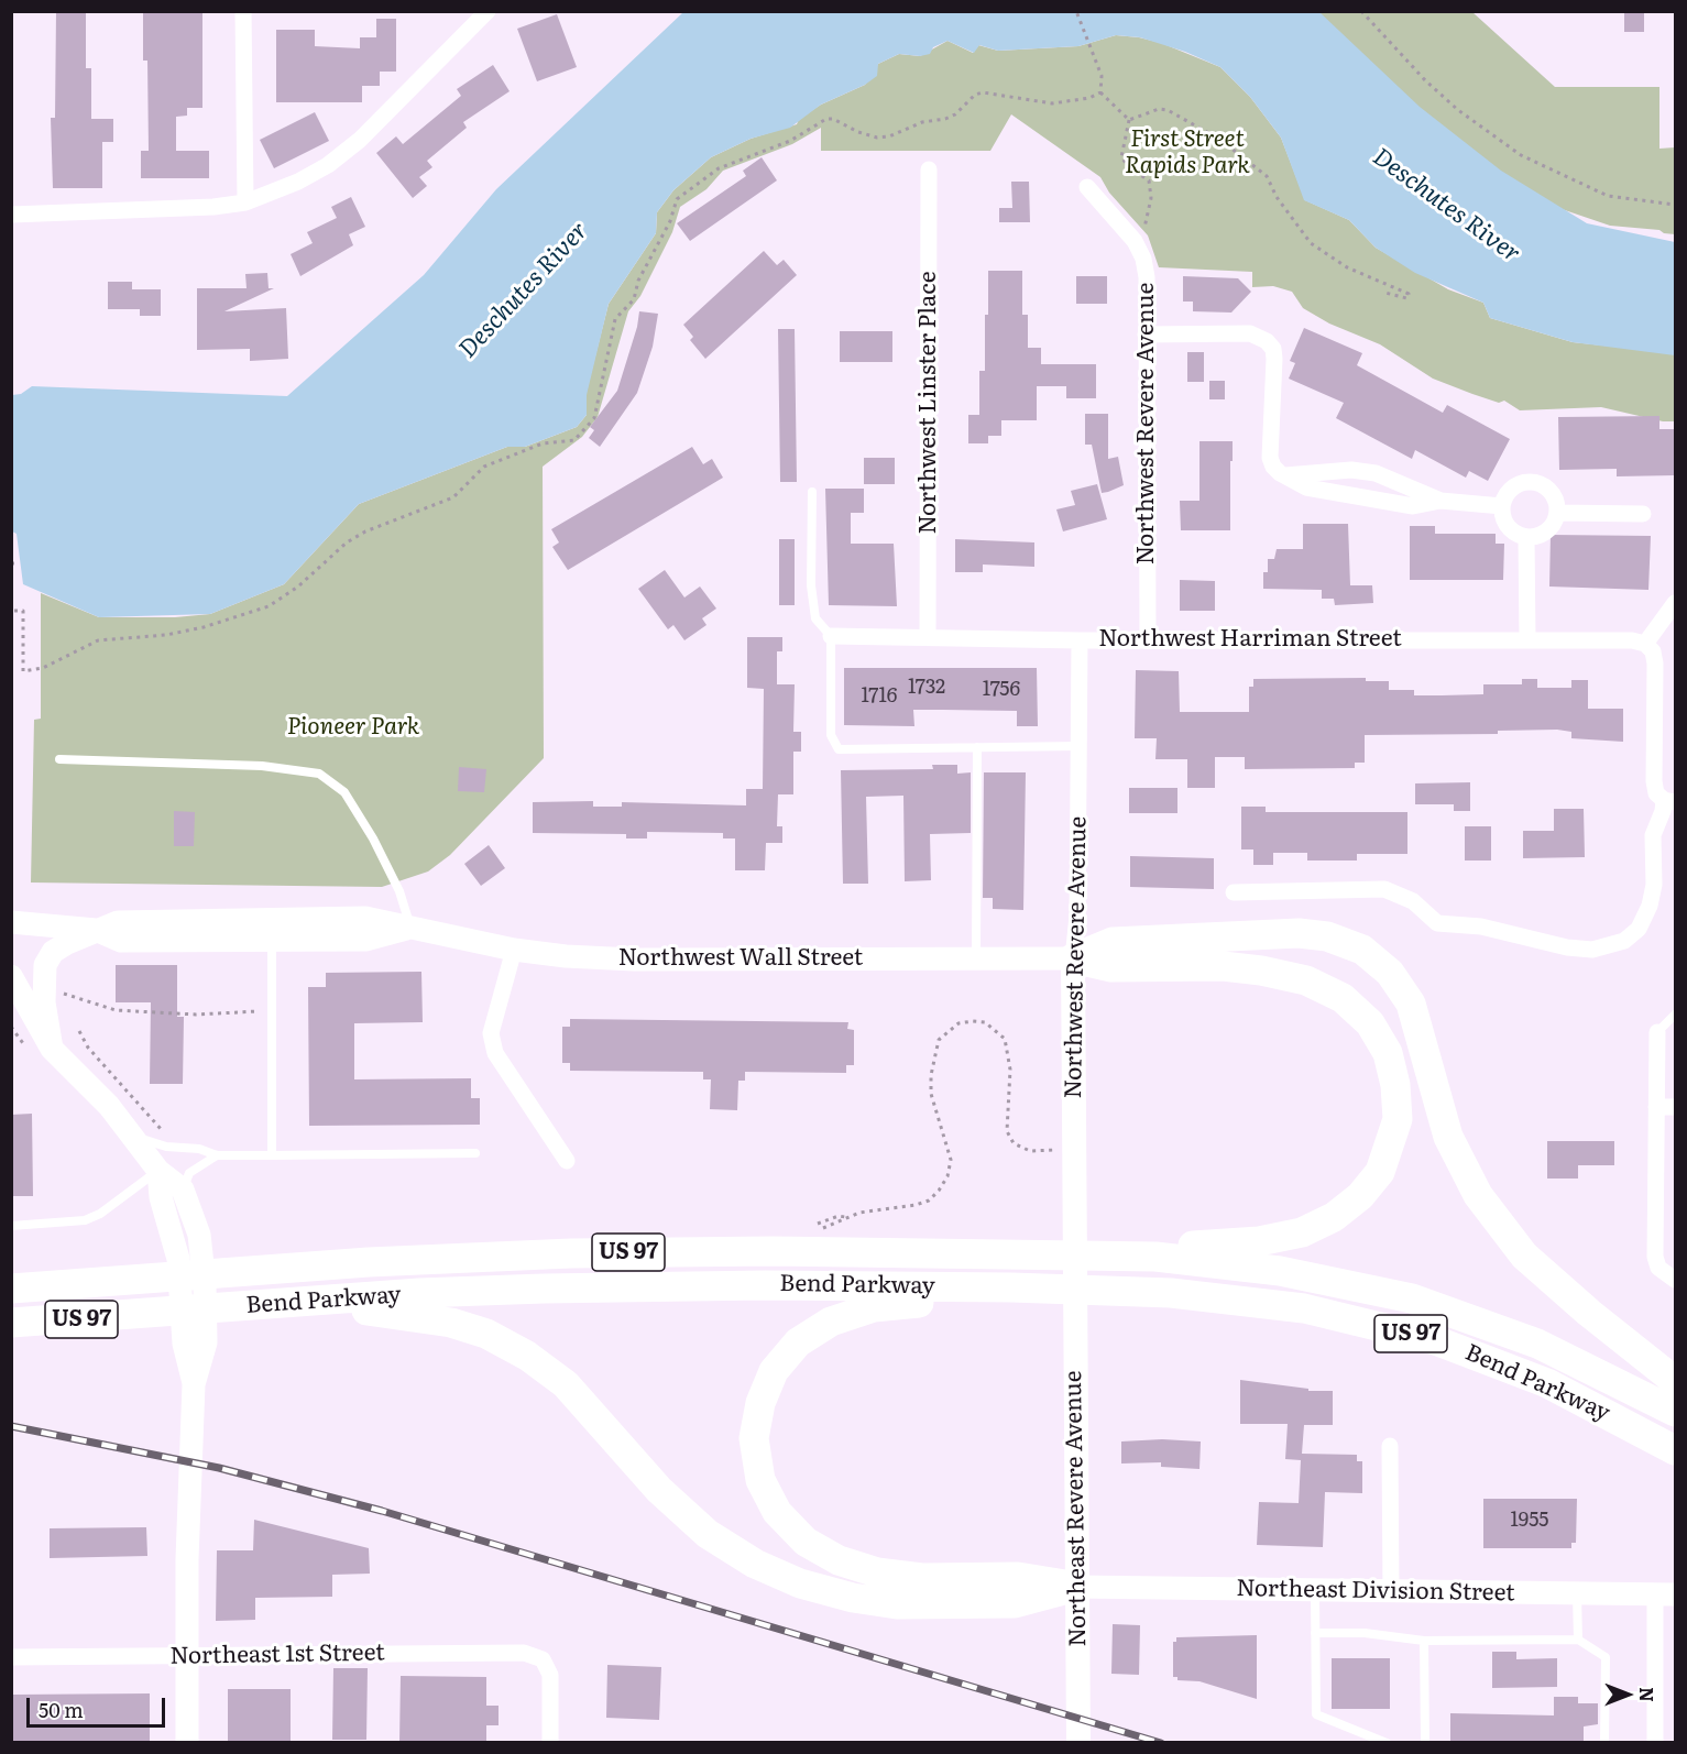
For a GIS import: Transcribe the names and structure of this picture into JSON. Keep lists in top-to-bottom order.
{
  "streets": {
    "highway": ["US 97", "Bend Parkway"],
    "main road": [
      "Northwest Revere Avenue",
      "Northwest Wall Street",
      "Northeast Revere Avenue",
      "Northeast Division Street"
    ],
    "street": ["Northwest Linster Place", "Northwest Harriman Street", "Northeast 1st Street"]
  },
  "crossings": [
    ["Northwest Linster Place", "Northwest Harriman Street"],
    ["Northwest Revere Avenue", "Northwest Harriman Street"],
    ["Northwest Revere Avenue", "Northwest Wall Street"],
    ["Northwest Revere Avenue", "Northeast Revere Avenue"],
    ["Northeast Revere Avenue", "Northeast Division Street"]
  ],
  "water": ["Deschutes River"],
  "parks": ["First Street Rapids Park", "Pioneer Park"],
  "house_numbers": [
    "1732",
    "1756",
    "1716",
    "1955"
  ],
  "scale_bar": "50 m",
  "north": "right"
}
